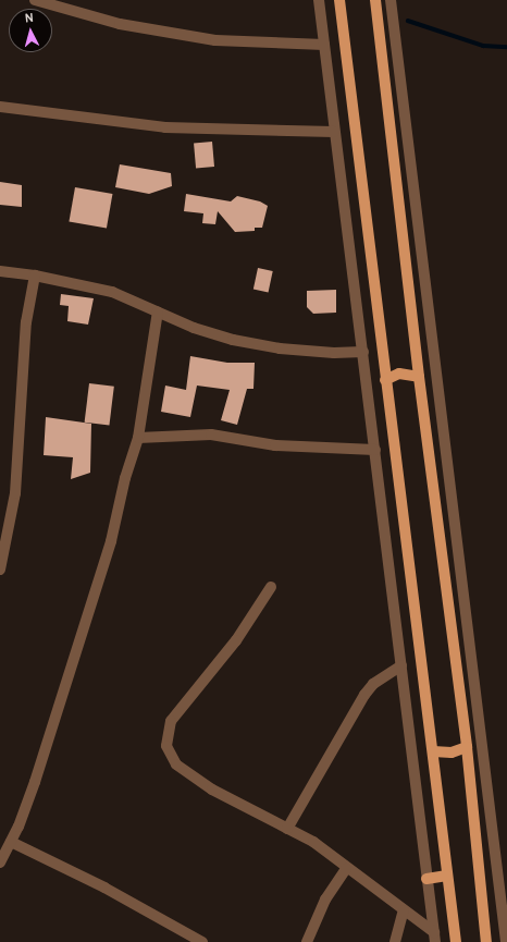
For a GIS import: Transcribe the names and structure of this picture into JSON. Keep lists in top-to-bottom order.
{
  "north": "top"
}
